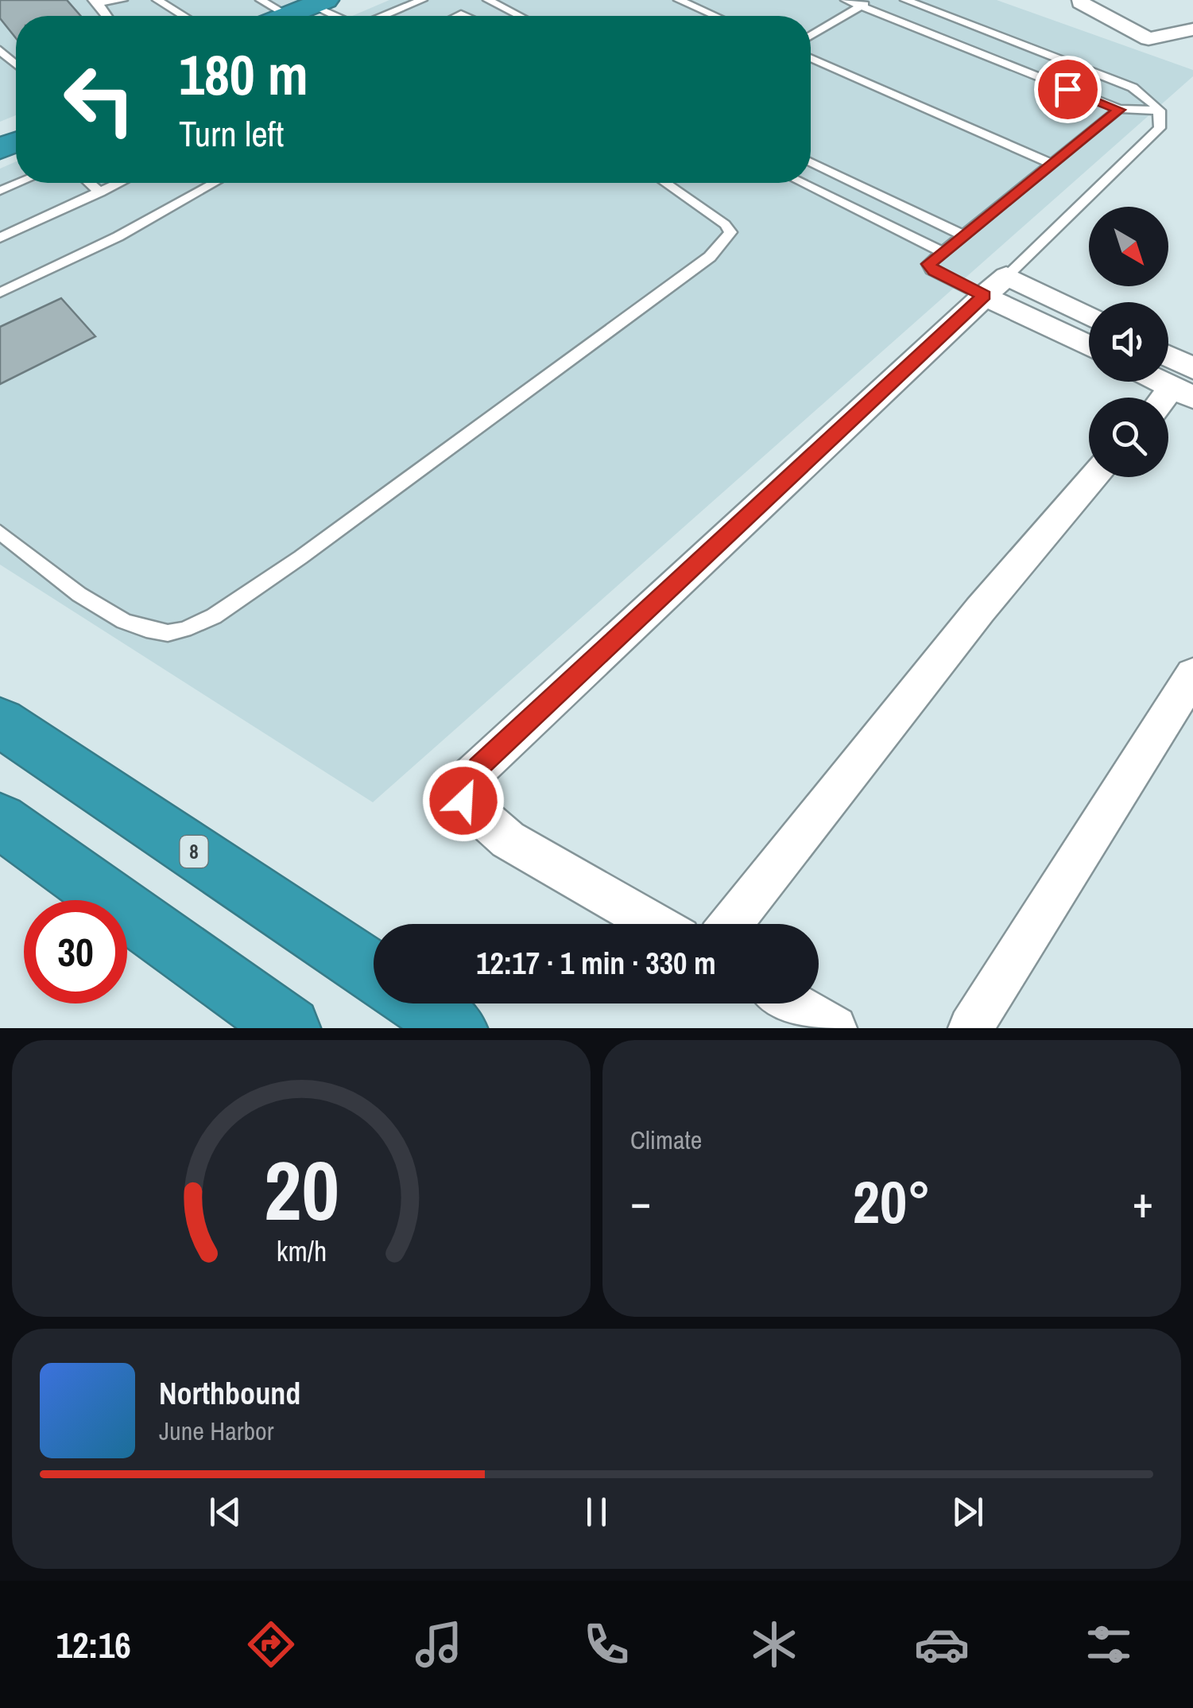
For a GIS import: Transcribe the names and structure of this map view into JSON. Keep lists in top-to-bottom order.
{
  "streets": {
    "highway": ["8"]
  },
  "north": "bottom right",
  "page": {
    "turn": ["180 m", "Turn left"],
    "limit": "30",
    "trip": "12:17 · 1 min · 330 m",
    "tile": "Climate",
    "heat": ["−", "20°", "+"],
    "song": ["Northbound", "June Harbor"],
    "tabs": "12:16",
    "gauge": ["20", "km/h"]
  }
}
